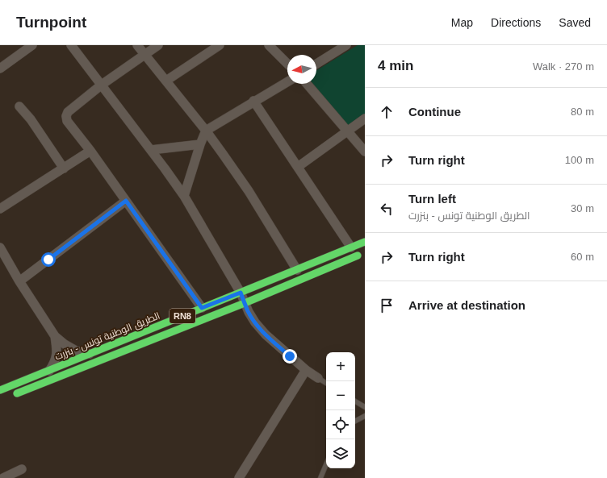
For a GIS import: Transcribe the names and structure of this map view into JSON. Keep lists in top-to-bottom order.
{
  "streets": {
    "main road": ["RN8", "الطريق الوطنية تونس - بنزرت"]
  },
  "north": "left",
  "page": {
    "header": "Turnpoint",
    "nav": ["Map", "Directions", "Saved"],
    "heading": ["4 min", "Walk · 270 m"],
    "list": [
      ["Continue", "80 m"],
      ["Turn right", "100 m"],
      ["Turn left", "الطريق الوطنية تونس - بنزرت", "30 m"],
      ["Turn right", "60 m"],
      "Arrive at destination"
    ],
    "map_buttons": ["+", "−"]
  }
}
